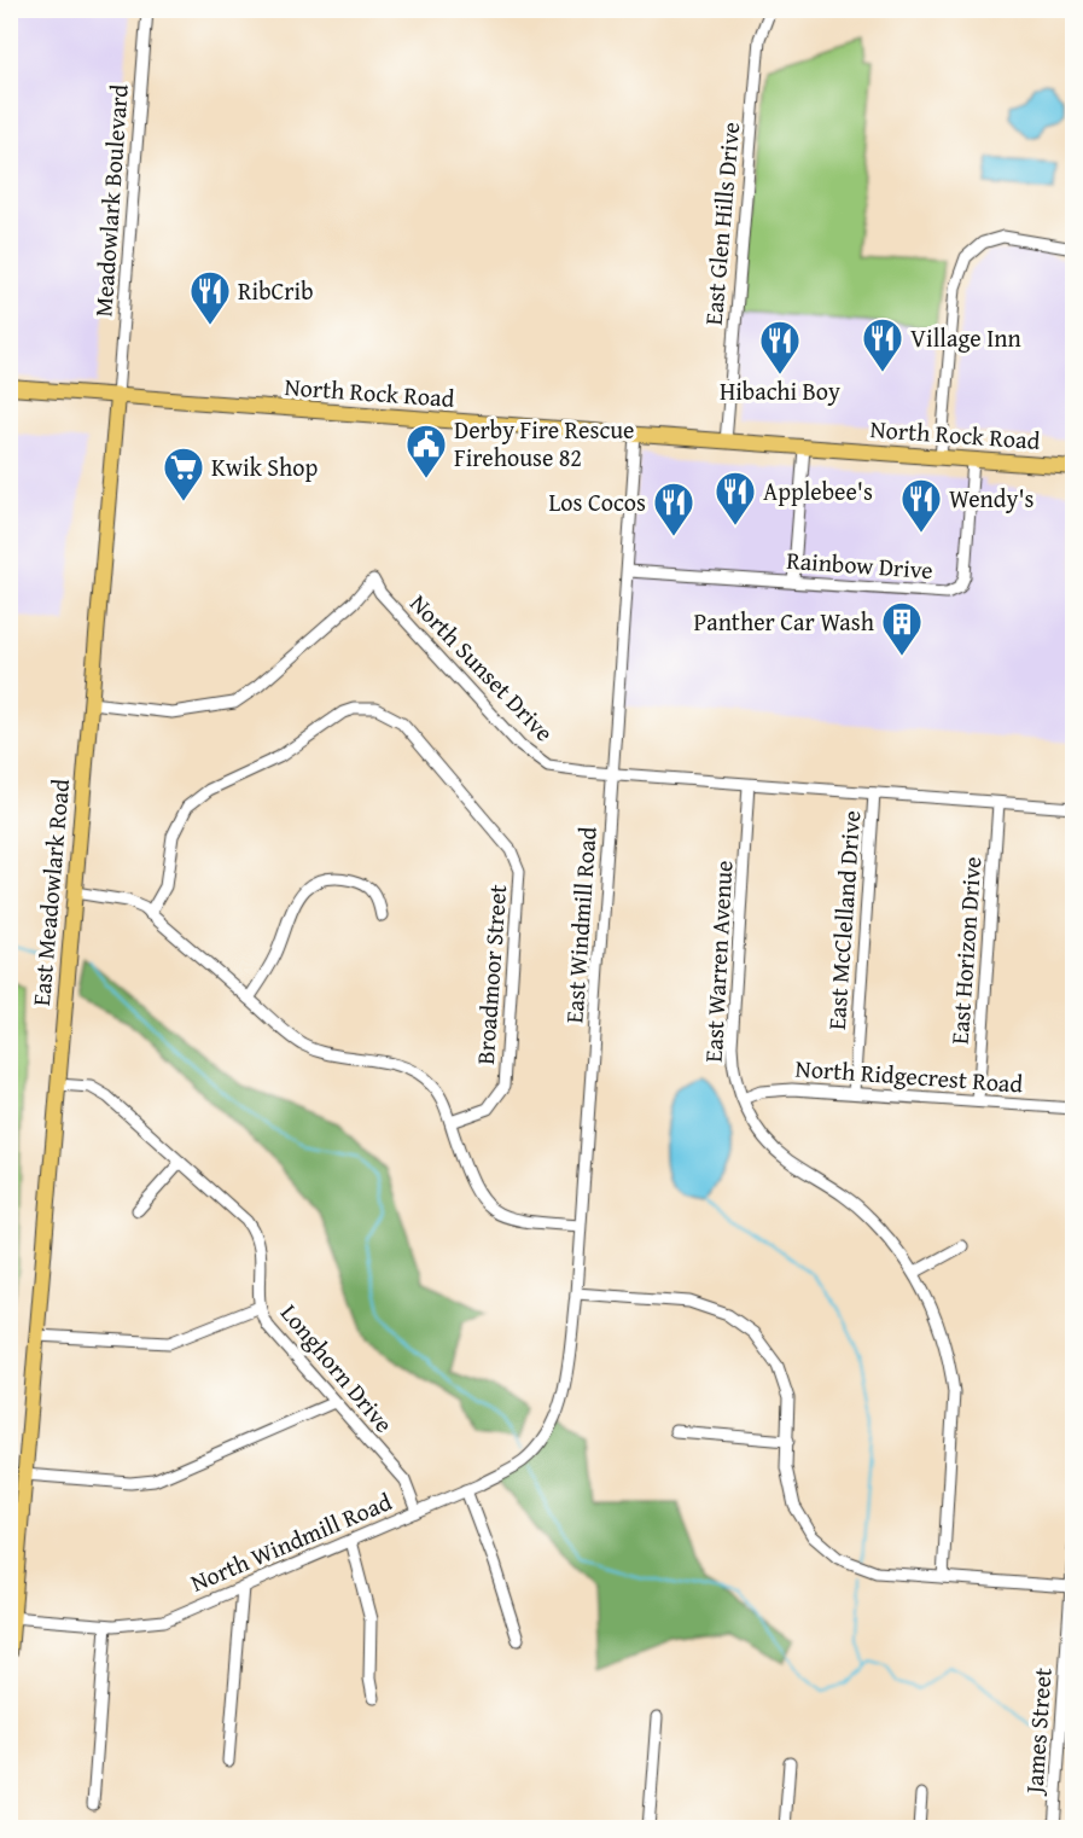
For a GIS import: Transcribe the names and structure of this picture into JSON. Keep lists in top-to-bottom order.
{
  "streets": {
    "main road": ["North Rock Road", "East Meadowlark Road"],
    "street": [
      "Meadowlark Boulevard",
      "East Glen Hills Drive",
      "Rainbow Drive",
      "North Sunset Drive",
      "East McClelland Drive",
      "East Windmill Road",
      "East Horizon Drive",
      "East Warren Avenue",
      "Broadmoor Street",
      "North Ridgecrest Road",
      "Longhorn Drive",
      "North Windmill Road",
      "James Street"
    ]
  },
  "crossings": [
    ["Meadowlark Boulevard", "North Rock Road"],
    ["Meadowlark Boulevard", "East Meadowlark Road"],
    ["East Glen Hills Drive", "North Rock Road"],
    ["North Rock Road", "Rainbow Drive"],
    ["North Rock Road", "East Meadowlark Road"],
    ["North Rock Road", "East Windmill Road"],
    ["Rainbow Drive", "East Windmill Road"],
    ["North Sunset Drive", "East Meadowlark Road"],
    ["North Sunset Drive", "East McClelland Drive"],
    ["North Sunset Drive", "East Windmill Road"],
    ["North Sunset Drive", "East Horizon Drive"],
    ["North Sunset Drive", "East Warren Avenue"],
    ["East Meadowlark Road", "Longhorn Drive"],
    ["East Meadowlark Road", "North Windmill Road"],
    ["East McClelland Drive", "North Ridgecrest Road"],
    ["East Windmill Road", "North Windmill Road"],
    ["East Horizon Drive", "North Ridgecrest Road"],
    ["East Warren Avenue", "North Ridgecrest Road"],
    ["Longhorn Drive", "North Windmill Road"]
  ],
  "places": {
    "restaurant": [
      "RibCrib",
      "Village Inn",
      "Hibachi Boy",
      "Applebee's",
      "Wendy's",
      "Los Cocos"
    ],
    "public building": ["Derby Fire Rescue Firehouse 82"],
    "supermarket": ["Kwik Shop"],
    "building": ["Panther Car Wash"]
  }
}
